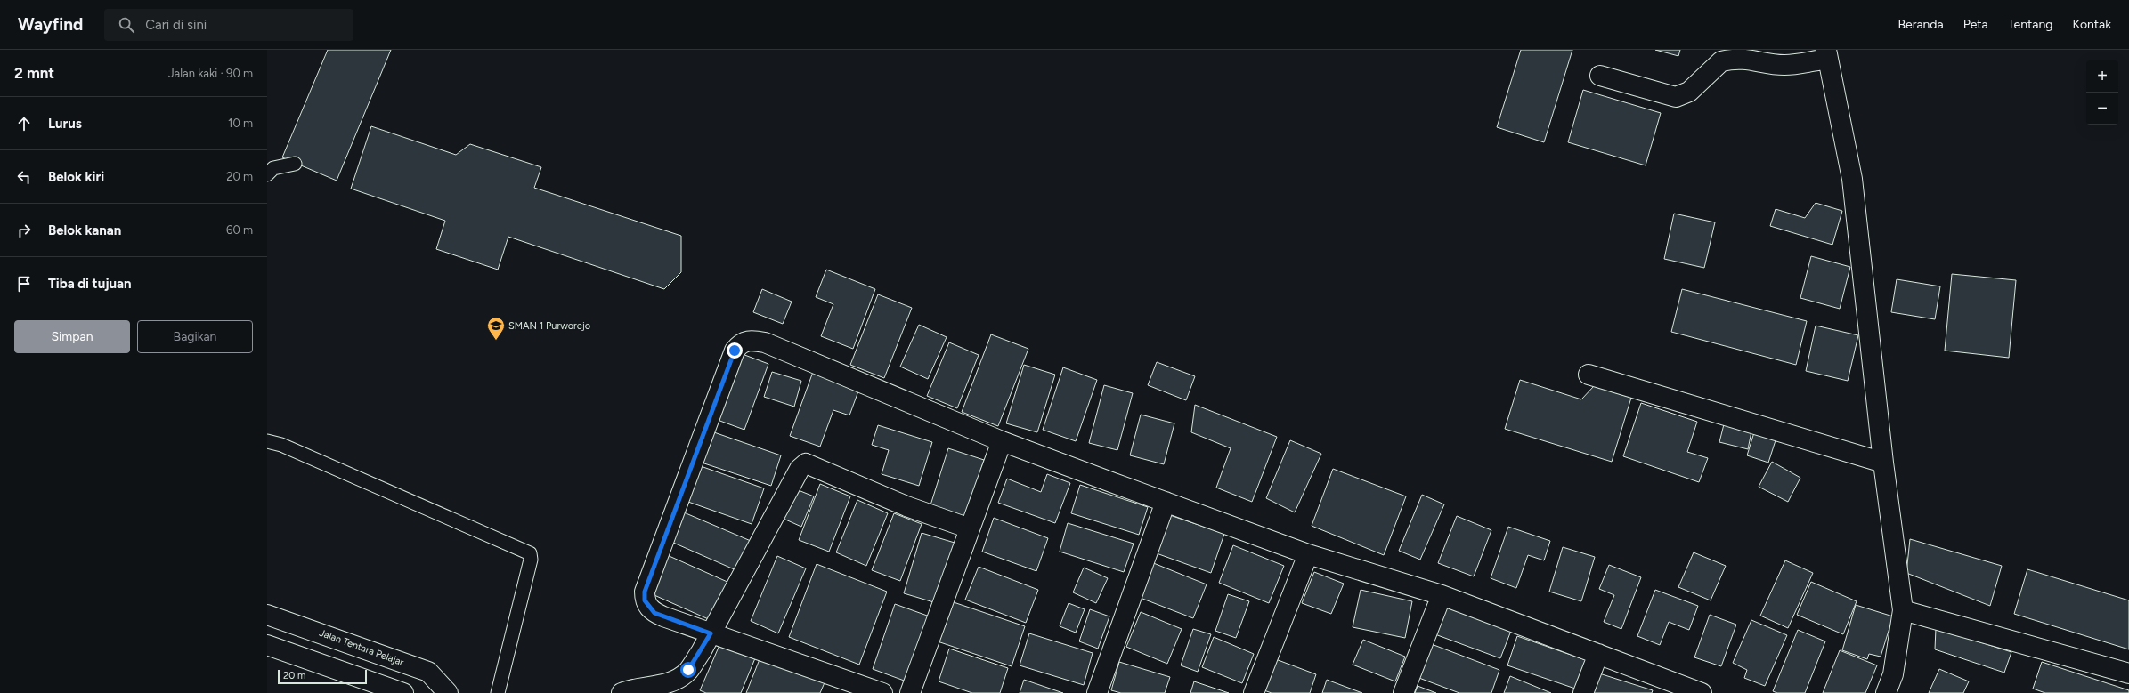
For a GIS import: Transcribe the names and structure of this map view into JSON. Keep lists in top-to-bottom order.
{
  "streets": {
    "street": ["Jalan Tentara Pelajar"]
  },
  "places": {
    "school or university": ["SMAN 1 Purworejo"]
  },
  "scale_bar": "20 m",
  "page": {
    "header": "Wayfind",
    "search": "Cari di sini",
    "nav": [
      "Beranda",
      "Peta",
      "Tentang",
      "Kontak"
    ],
    "heading": ["2 mnt", "Jalan kaki · 90 m"],
    "map_buttons": ["+", "−"],
    "list": [
      ["Lurus", "10 m"],
      ["Belok kiri", "20 m"],
      ["Belok kanan", "60 m"],
      "Tiba di tujuan"
    ],
    "buttons": ["Simpan", "Bagikan"],
    "scale": "20 m"
  }
}
